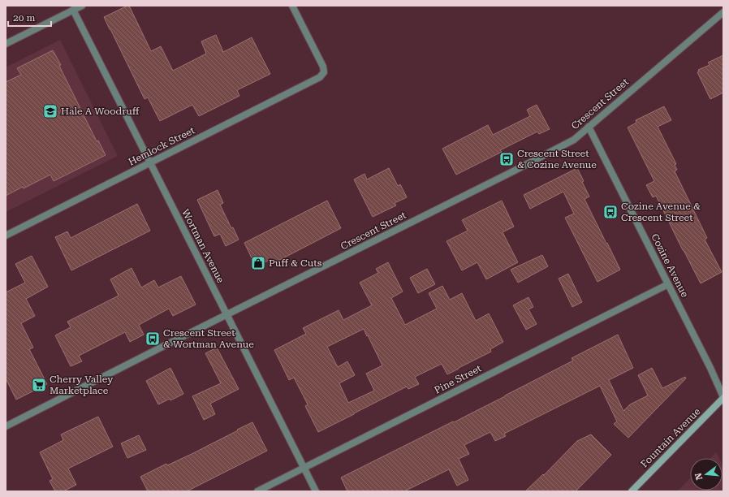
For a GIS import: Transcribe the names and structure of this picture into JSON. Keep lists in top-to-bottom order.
{
  "streets": {
    "main road": ["Fountain Avenue"],
    "street": [
      "Crescent Street",
      "Hemlock Street",
      "Wortman Avenue",
      "Cozine Avenue",
      "Pine Street"
    ]
  },
  "crossings": [
    ["Crescent Street", "Wortman Avenue"],
    ["Crescent Street", "Cozine Avenue"],
    ["Hemlock Street", "Wortman Avenue"],
    ["Wortman Avenue", "Pine Street"],
    ["Cozine Avenue", "Pine Street"],
    ["Cozine Avenue", "Fountain Avenue"]
  ],
  "places": {
    "school or university": ["Hale A Woodruff"],
    "bus stop": ["Crescent Street & Cozine Avenue", "Cozine Avenue & Crescent Street", "Crescent Street & Wortman Avenue"],
    "shop": ["Puff & Cuts"],
    "supermarket": ["Cherry Valley Marketplace"]
  },
  "scale_bar": "20 m",
  "north": "left"
}
